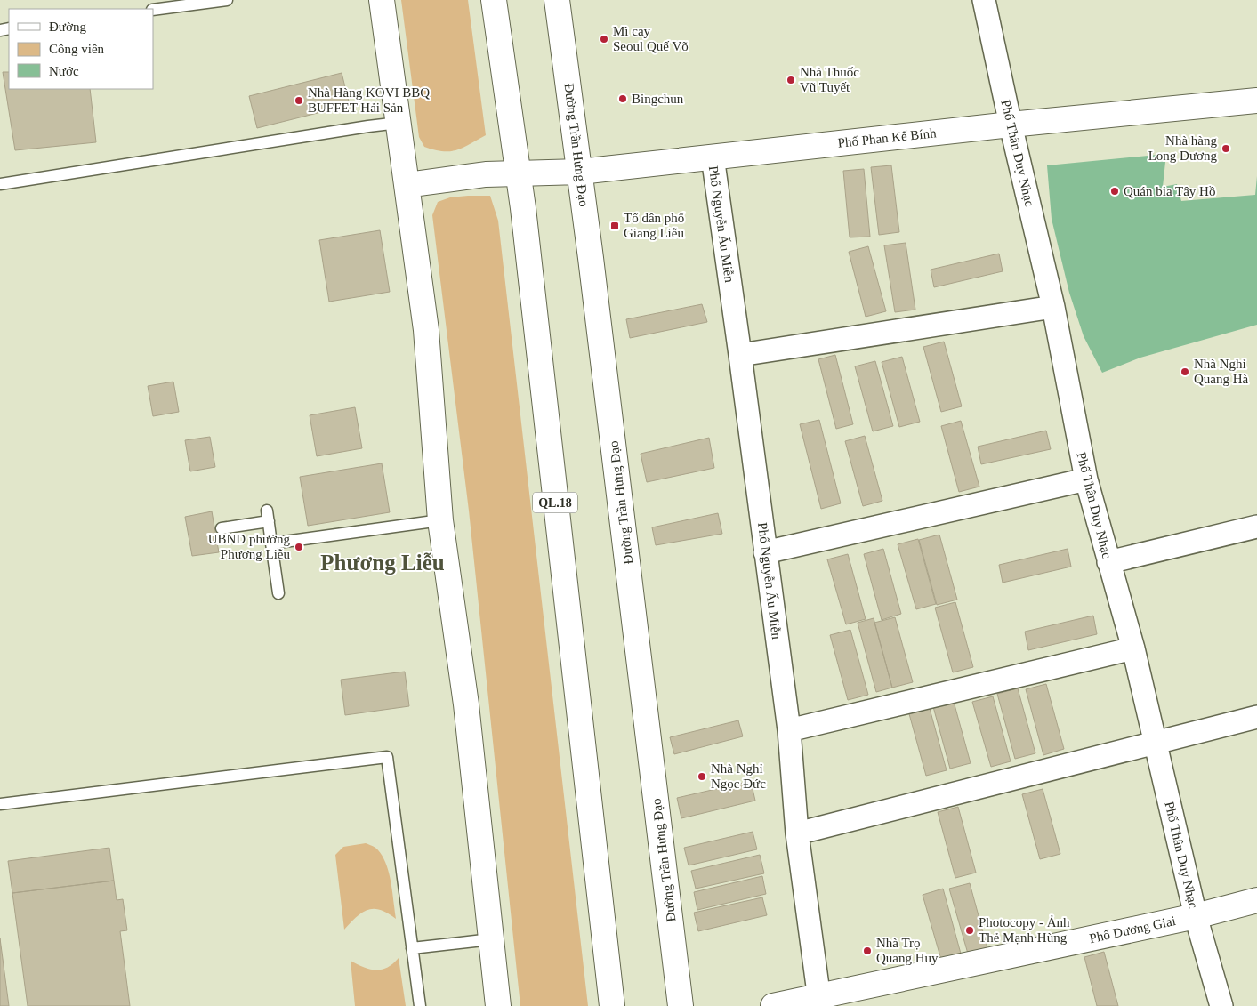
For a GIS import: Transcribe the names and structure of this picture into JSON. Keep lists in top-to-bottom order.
{
  "streets": {
    "main road": [
      "Phố Phan Kế Bính",
      "Đường Trần Hưng Đạo",
      "QL.18",
      "Phố Dương Giai"
    ],
    "street": ["Phố Thân Duy Nhạc", "Phố Nguyễn Ấu Miễn"]
  },
  "crossings": [
    ["Phố Phan Kế Bính", "Đường Trần Hưng Đạo"],
    ["Phố Phan Kế Bính", "Phố Thân Duy Nhạc"],
    ["Phố Phan Kế Bính", "Phố Nguyễn Ấu Miễn"],
    ["Phố Phan Kế Bính", "QL.18"],
    ["Phố Thân Duy Nhạc", "Phố Dương Giai"],
    ["Phố Nguyễn Ấu Miễn", "Phố Dương Giai"]
  ],
  "districts": ["Phương Liễu"],
  "places": {
    "other": [
      "Mì cay Seoul Quế Võ",
      "Nhà Thuốc Vũ Tuyết",
      "Bingchun",
      "Nhà Hàng KOVI BBQ BUFFET Hải Sản",
      "Nhà hàng Long Dương",
      "Quán bia Tây Hồ",
      "Nhà Nghỉ Quang Hà",
      "UBND phường Phương Liễu",
      "Nhà Nghỉ Ngọc Đức",
      "Photocopy - Ảnh Thẻ Mạnh Hùng",
      "Nhà Trọ Quang Huy"
    ],
    "transit": ["Tổ dân phố Giang Liễu"]
  },
  "legend": ["Đường", "Công viên", "Nước"]
}
